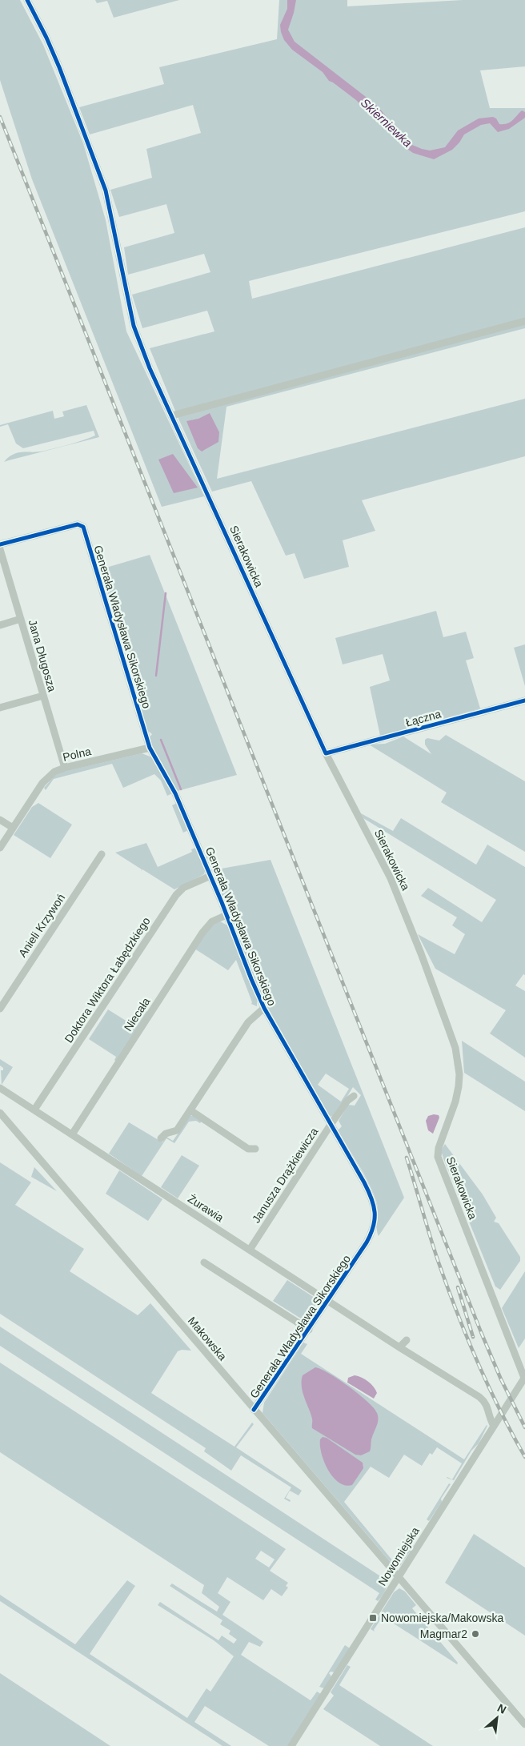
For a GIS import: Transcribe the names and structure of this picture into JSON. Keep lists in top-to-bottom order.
{
  "streets": {
    "street": [
      "Sierakowicka",
      "Generała Władysława Sikorskiego",
      "Jana Długosza",
      "Łączna",
      "Polna",
      "Anieli Krzywoń",
      "Doktora Wiktora Łabędzkiego",
      "Niecała",
      "Janusza Drążkiewicza",
      "Żurawia",
      "Makowska",
      "Nowomiejska"
    ]
  },
  "crossings": [
    ["Sierakowicka", "Łączna"],
    ["Sierakowicka", "Nowomiejska"],
    ["Generała Władysława Sikorskiego", "Polna"],
    ["Generała Władysława Sikorskiego", "Doktora Wiktora Łabędzkiego"],
    ["Generała Władysława Sikorskiego", "Niecała"],
    ["Generała Władysława Sikorskiego", "Janusza Drążkiewicza"],
    ["Generała Władysława Sikorskiego", "Żurawia"],
    ["Generała Władysława Sikorskiego", "Makowska"],
    ["Jana Długosza", "Polna"],
    ["Doktora Wiktora Łabędzkiego", "Żurawia"],
    ["Niecała", "Żurawia"],
    ["Janusza Drążkiewicza", "Żurawia"],
    ["Żurawia", "Nowomiejska"],
    ["Makowska", "Nowomiejska"]
  ],
  "water": ["Skierniewka"],
  "places": {
    "transit": ["Nowomiejska/Makowska"],
    "other": ["Magmar2"]
  },
  "north": "top right"
}
